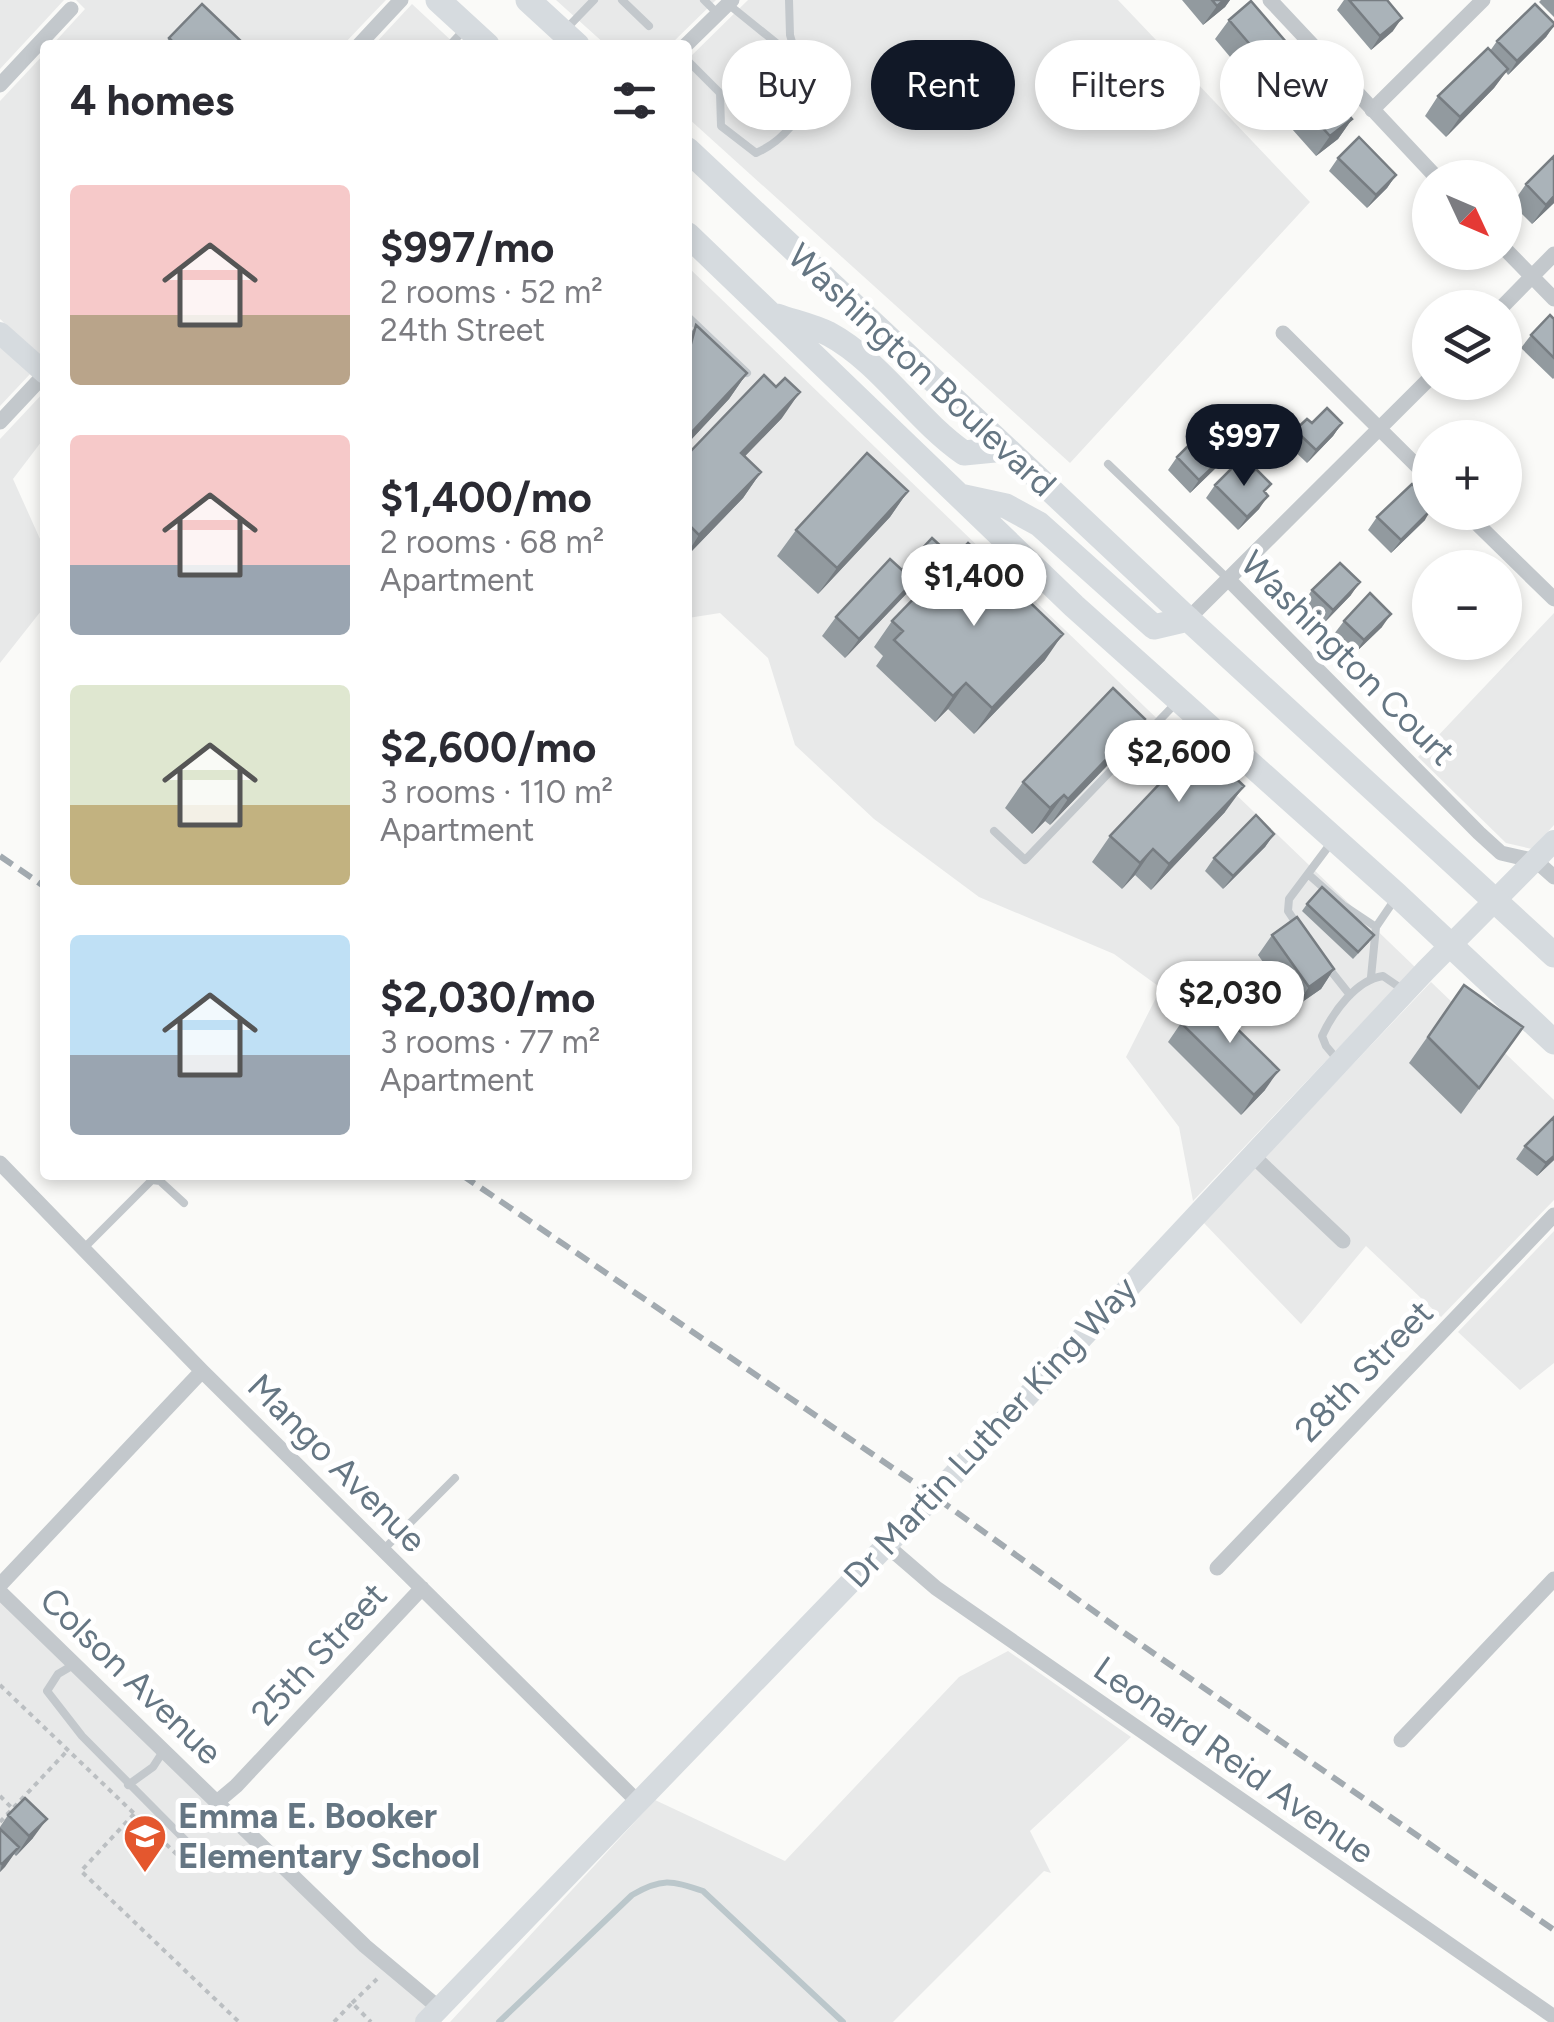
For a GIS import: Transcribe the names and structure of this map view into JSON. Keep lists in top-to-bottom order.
{
  "streets": {
    "main road": ["Washington Boulevard"],
    "street": [
      "Washington Court",
      "28th Street",
      "Dr Martin Luther King Way",
      "Mango Avenue",
      "25th Street",
      "Colson Avenue",
      "Leonard Reid Avenue"
    ]
  },
  "crossings": [
    ["Washington Boulevard", "Dr Martin Luther King Way"],
    ["Washington Court", "Dr Martin Luther King Way"],
    ["Dr Martin Luther King Way", "Mango Avenue"],
    ["Dr Martin Luther King Way", "Colson Avenue"],
    ["Dr Martin Luther King Way", "Leonard Reid Avenue"],
    ["Mango Avenue", "25th Street"],
    ["25th Street", "Colson Avenue"]
  ],
  "places": {
    "school or university": ["Emma E. Booker Elementary School"]
  },
  "north": "bottom right",
  "page": {
    "chip": [
      "Buy",
      "Rent",
      "Filters",
      "New"
    ],
    "heading": "4 homes",
    "map_buttons": ["+", "−"],
    "list": [
      {
        "name": "$997/mo",
        "note": "2 rooms · 52 m² · 24th Street"
      },
      {
        "name": "$1,400/mo",
        "note": "2 rooms · 68 m² · Apartment"
      },
      {
        "name": "$2,600/mo",
        "note": "3 rooms · 110 m² · Apartment"
      },
      {
        "name": "$2,030/mo",
        "note": "3 rooms · 77 m² · Apartment"
      }
    ],
    "price": [
      "$997",
      "$1,400",
      "$2,600",
      "$2,030"
    ]
  }
}
